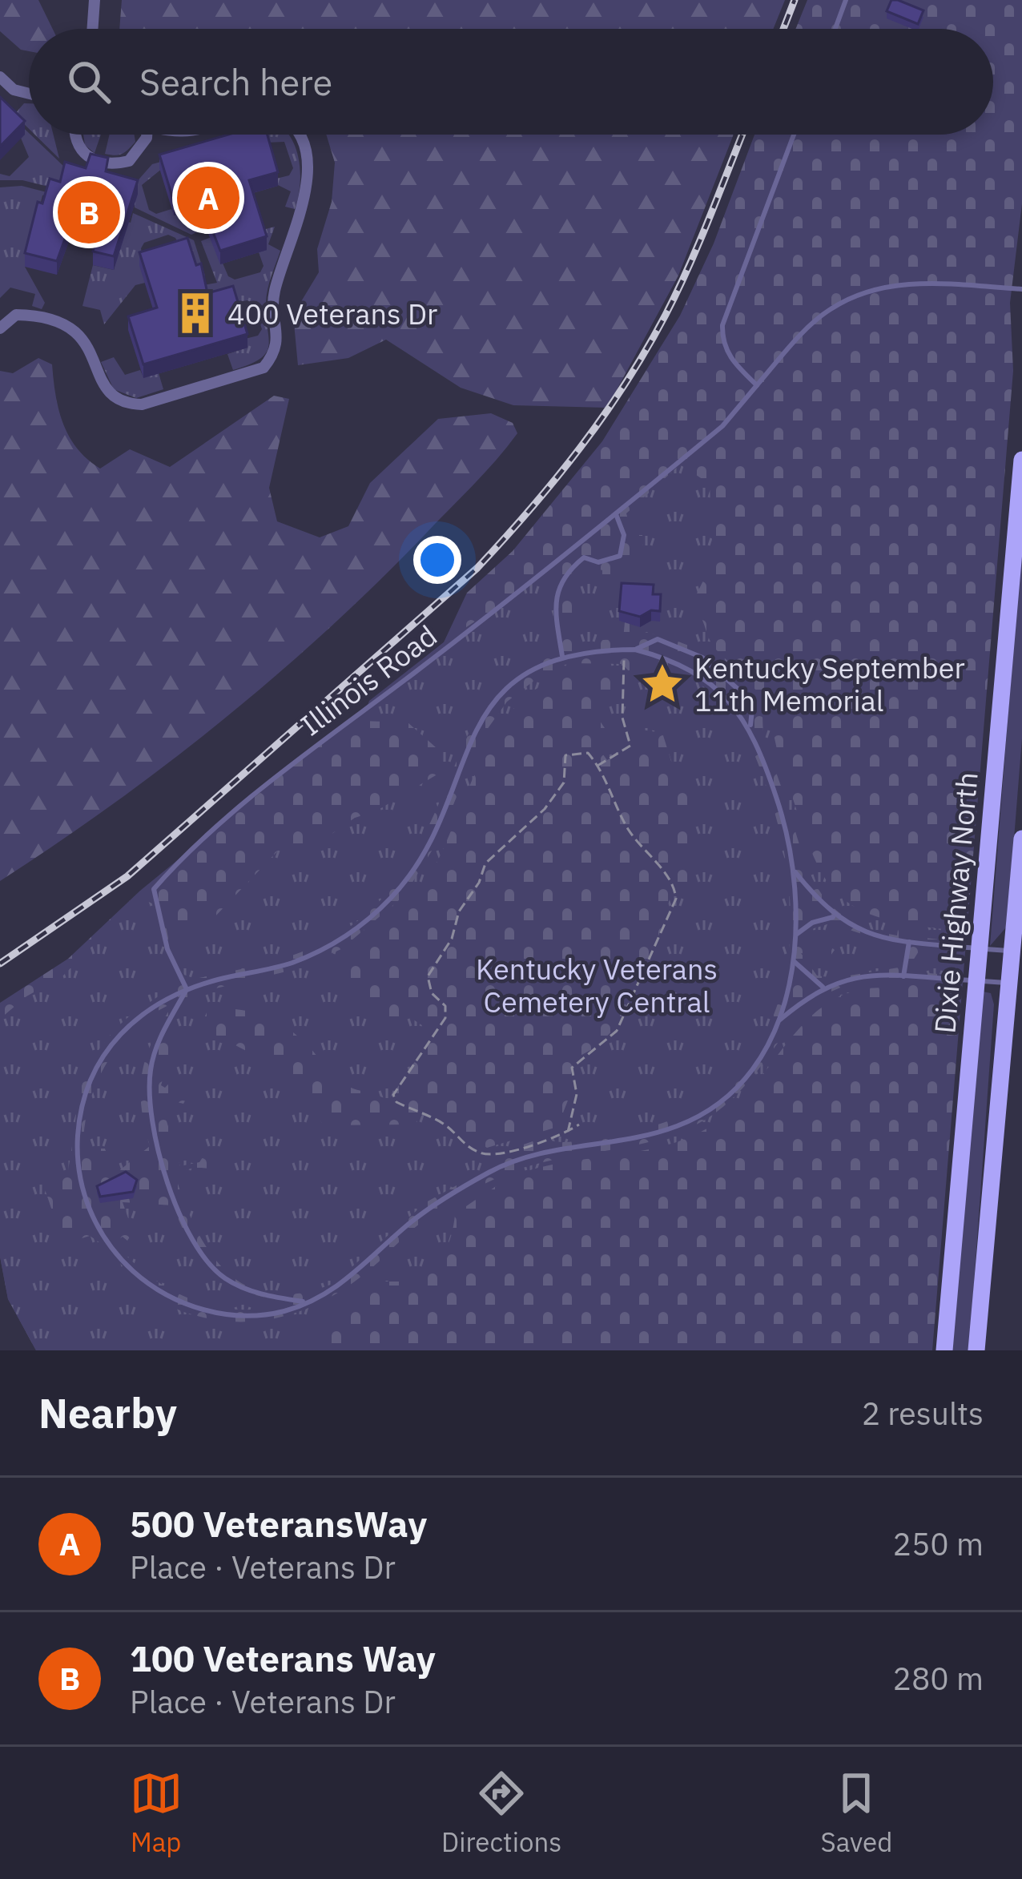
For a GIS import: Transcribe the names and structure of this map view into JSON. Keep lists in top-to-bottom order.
{
  "streets": {
    "highway": ["Dixie Highway North"],
    "lane": ["Illinois Road"]
  },
  "parks": ["Kentucky Veterans Cemetery Central"],
  "places": {
    "building": ["400 Veterans Dr"],
    "place": ["Kentucky September 11th Memorial"]
  },
  "page": {
    "search": "Search here",
    "pins": ["A", "B"],
    "heading": ["Nearby", "2 results"],
    "list": [
      {
        "mark": "A",
        "name": "500 VeteransWay",
        "note": "Place · Veterans Dr",
        "value": "250 m"
      },
      {
        "mark": "B",
        "name": "100 Veterans Way",
        "note": "Place · Veterans Dr",
        "value": "280 m"
      }
    ],
    "nav": ["Map", "Directions", "Saved"]
  }
}
